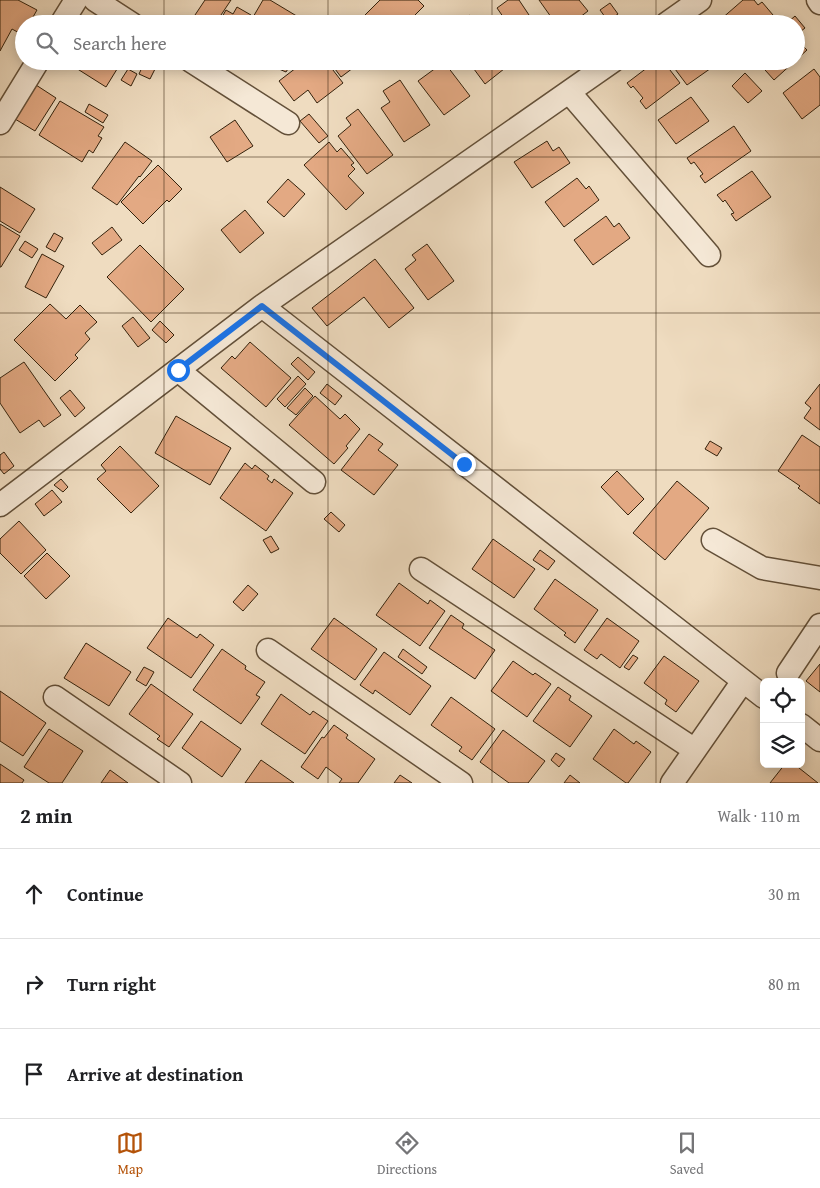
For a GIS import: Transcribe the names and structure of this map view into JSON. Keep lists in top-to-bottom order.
{
  "page": {
    "search": "Search here",
    "heading": ["2 min", "Walk · 110 m"],
    "list": [
      ["Continue", "30 m"],
      ["Turn right", "80 m"],
      "Arrive at destination"
    ],
    "nav": ["Map", "Directions", "Saved"]
  }
}
